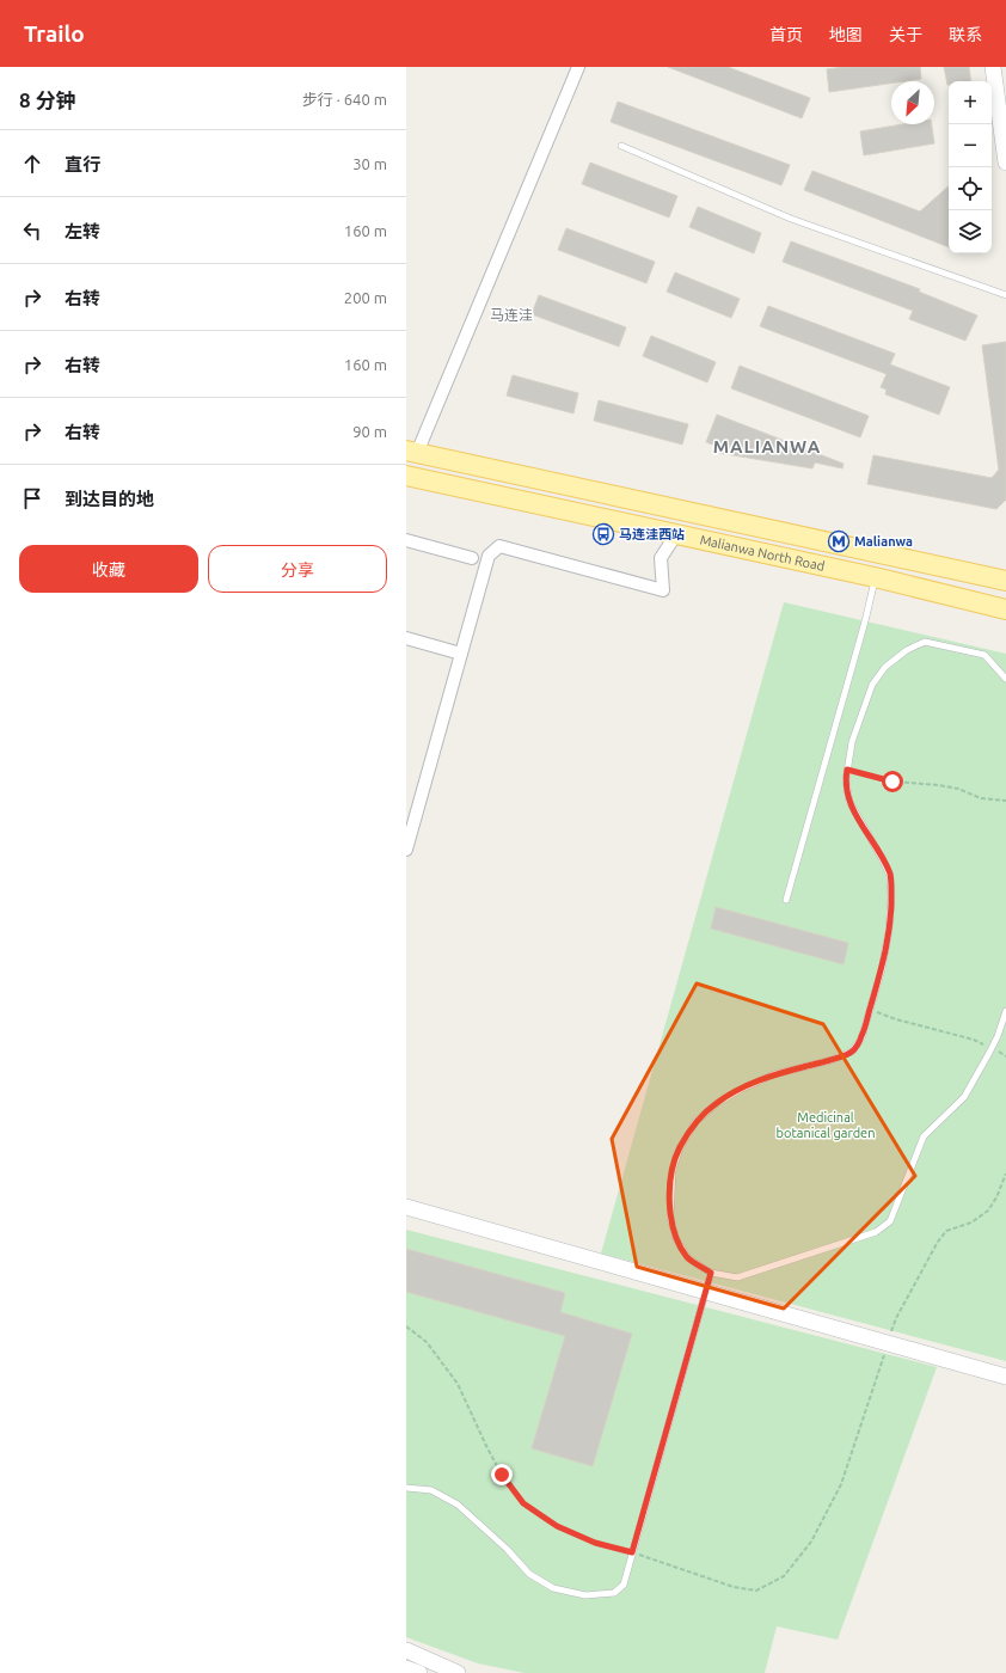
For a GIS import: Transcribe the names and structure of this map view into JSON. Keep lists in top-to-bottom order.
{
  "streets": {
    "main road": ["Malianwa North Road"]
  },
  "districts": ["马连洼", "MALIANWA"],
  "parks": ["Medicinal botanical garden"],
  "places": {
    "bus stop": ["马连洼西站"],
    "metro station": ["Malianwa"]
  },
  "north": "bottom left",
  "page": {
    "header": "Trailo",
    "nav": [
      "首页",
      "地图",
      "关于",
      "联系"
    ],
    "heading": ["8 分钟", "步行 · 640 m"],
    "map_buttons": ["+", "−"],
    "list": [
      ["直行", "30 m"],
      ["左转", "160 m"],
      ["右转", "200 m"],
      ["右转", "160 m"],
      ["右转", "90 m"],
      "到达目的地"
    ],
    "buttons": ["收藏", "分享"]
  }
}
